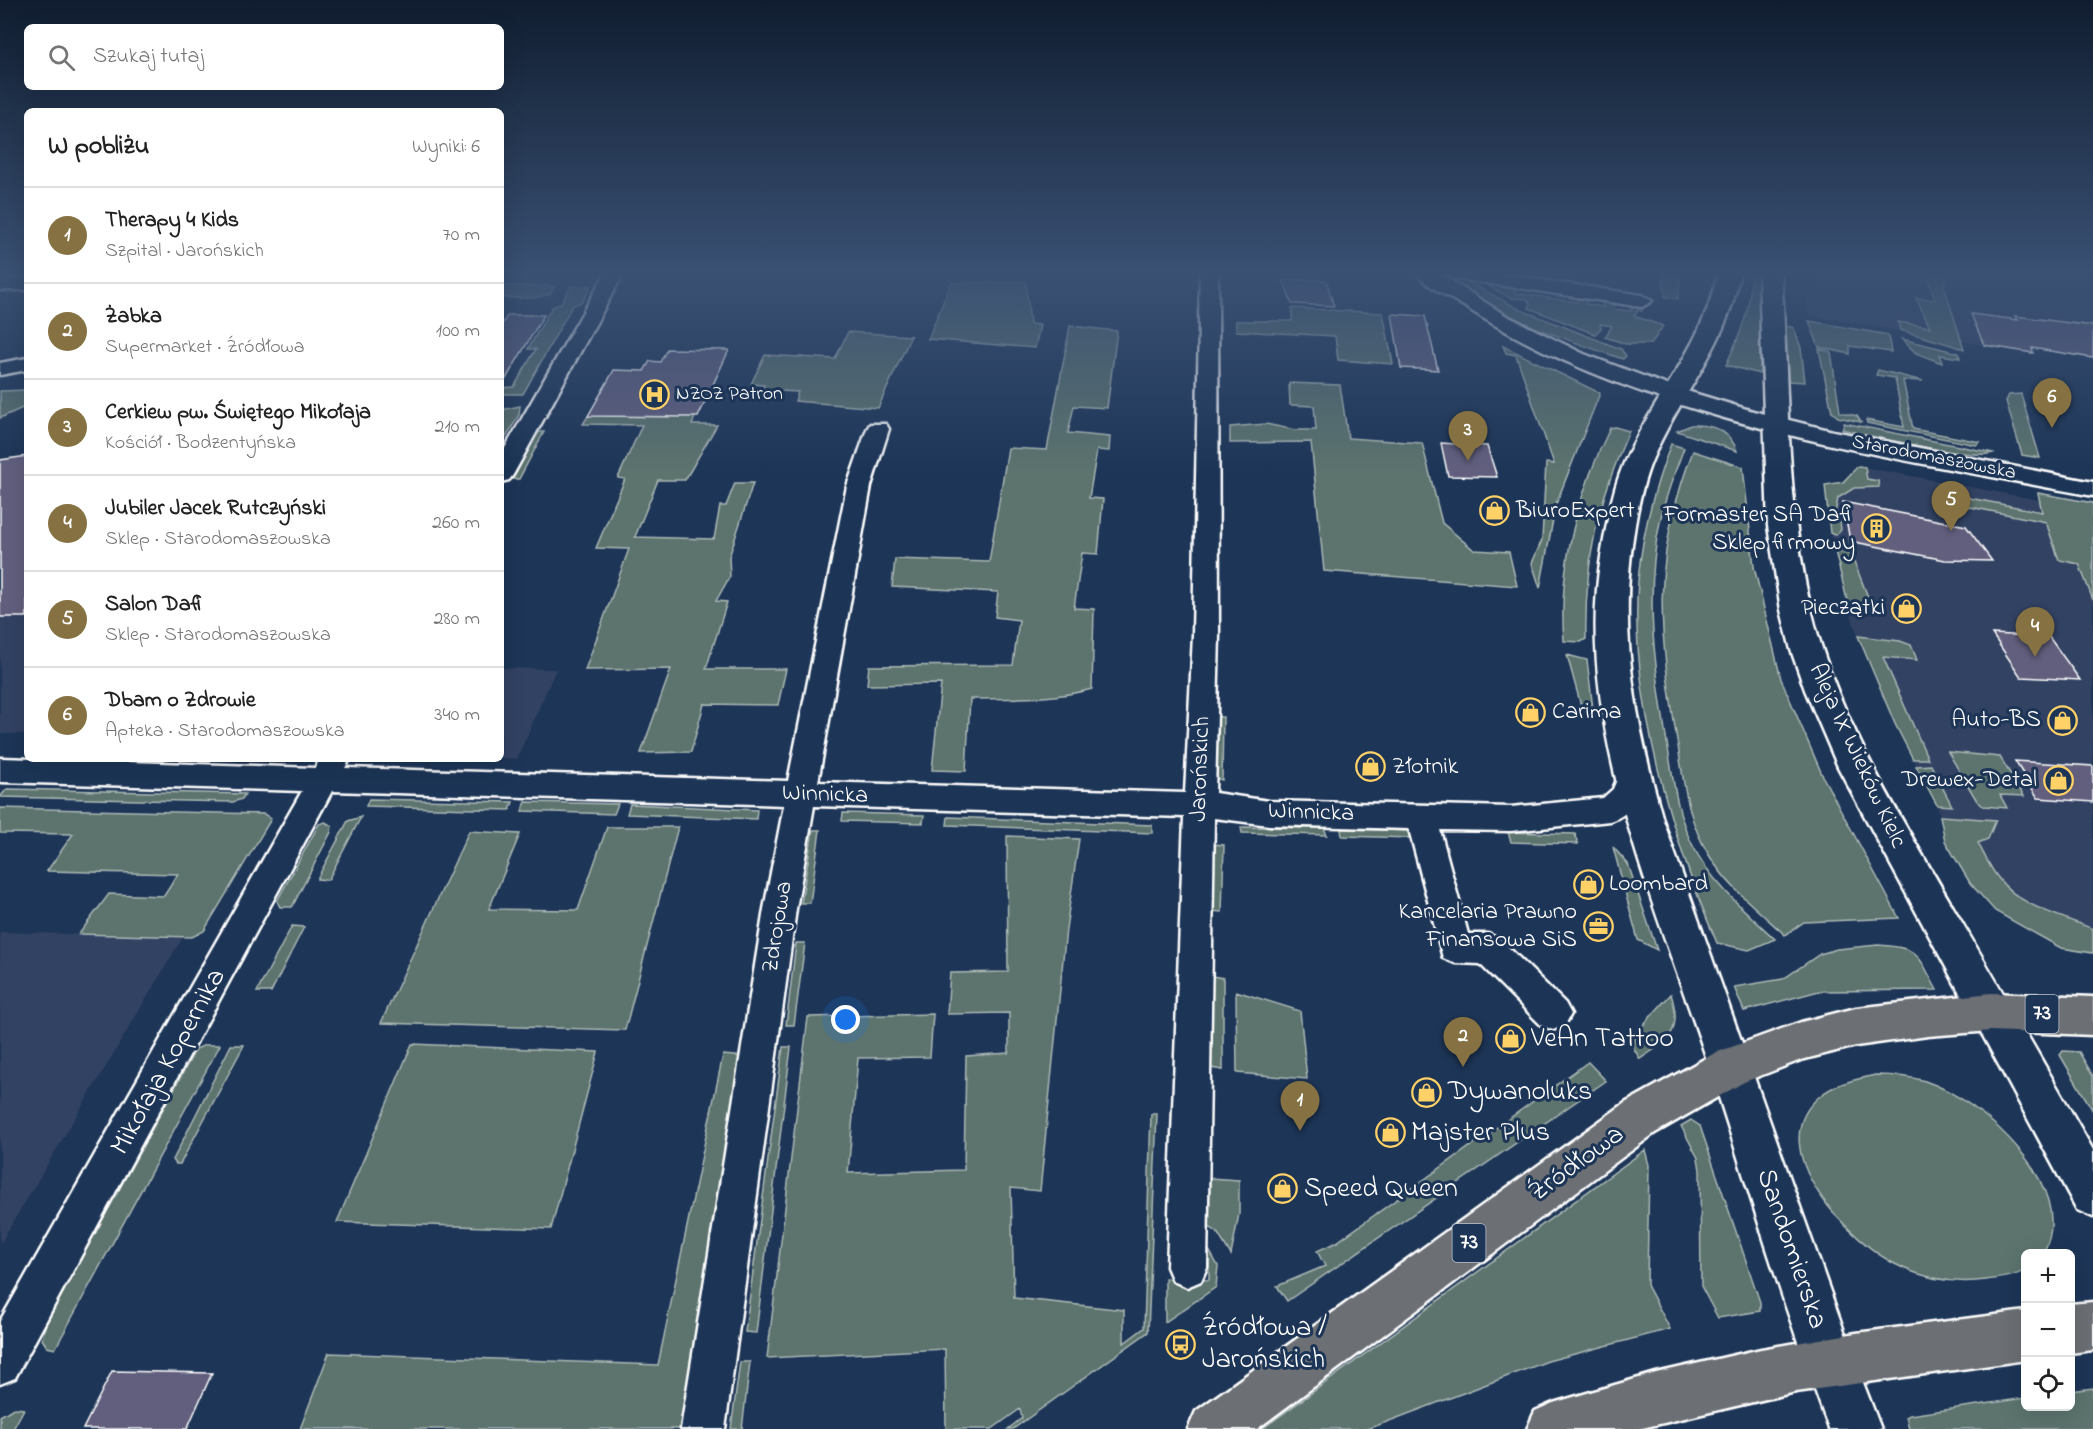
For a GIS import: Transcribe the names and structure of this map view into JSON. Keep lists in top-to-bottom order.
{
  "streets": {
    "main road": [
      "Aleja IX Wieków Kielc",
      "73",
      "Źródłowa",
      "Sandomierska"
    ],
    "street": [
      "Starodomaszowska",
      "Jarońskich",
      "Winnicka",
      "Zdrojowa",
      "Mikołaja Kopernika"
    ]
  },
  "crossings": [
    ["Starodomaszowska", "Aleja IX Wieków Kielc"],
    ["Aleja IX Wieków Kielc", "73"],
    ["Aleja IX Wieków Kielc", "Źródłowa"],
    ["Jarońskich", "Winnicka"],
    ["Winnicka", "Zdrojowa"],
    ["Winnicka", "Mikołaja Kopernika"],
    ["73", "Źródłowa"],
    ["Źródłowa", "Sandomierska"]
  ],
  "places": {
    "hospital": ["NZOZ Patron"],
    "shop": [
      "BiuroExpert",
      "Pieczątki",
      "Carima",
      "Auto-BS",
      "Złotnik",
      "Drewex-Detal",
      "Loombard",
      "VeAn Tattoo",
      "Dywanoluks",
      "Majster Plus",
      "Speed Queen"
    ],
    "building": ["Formaster SA Dafi Sklep firmowy"],
    "office": ["Kancelaria Prawno Finansowa SiS"],
    "bus stop": ["Źródłowa / Jarońskich"]
  },
  "page": {
    "search": "Szukaj tutaj",
    "heading": ["W pobliżu", "Wyniki: 6"],
    "list": [
      {
        "mark": "1",
        "name": "Therapy 4 Kids",
        "note": "Szpital · Jarońskich",
        "value": "70 m"
      },
      {
        "mark": "2",
        "name": "Żabka",
        "note": "Supermarket · Źródłowa",
        "value": "100 m"
      },
      {
        "mark": "3",
        "name": "Cerkiew pw. Świętego Mikołaja",
        "note": "Kościół · Bodzentyńska",
        "value": "210 m"
      },
      {
        "mark": "4",
        "name": "Jubiler Jacek Rutczyński",
        "note": "Sklep · Starodomaszowska",
        "value": "260 m"
      },
      {
        "mark": "5",
        "name": "Salon Dafi",
        "note": "Sklep · Starodomaszowska",
        "value": "280 m"
      },
      {
        "mark": "6",
        "name": "Dbam o Zdrowie",
        "note": "Apteka · Starodomaszowska",
        "value": "340 m"
      }
    ],
    "pins": [
      "6",
      "3",
      "5",
      "4",
      "2",
      "1"
    ],
    "map_buttons": ["+", "−"]
  }
}
